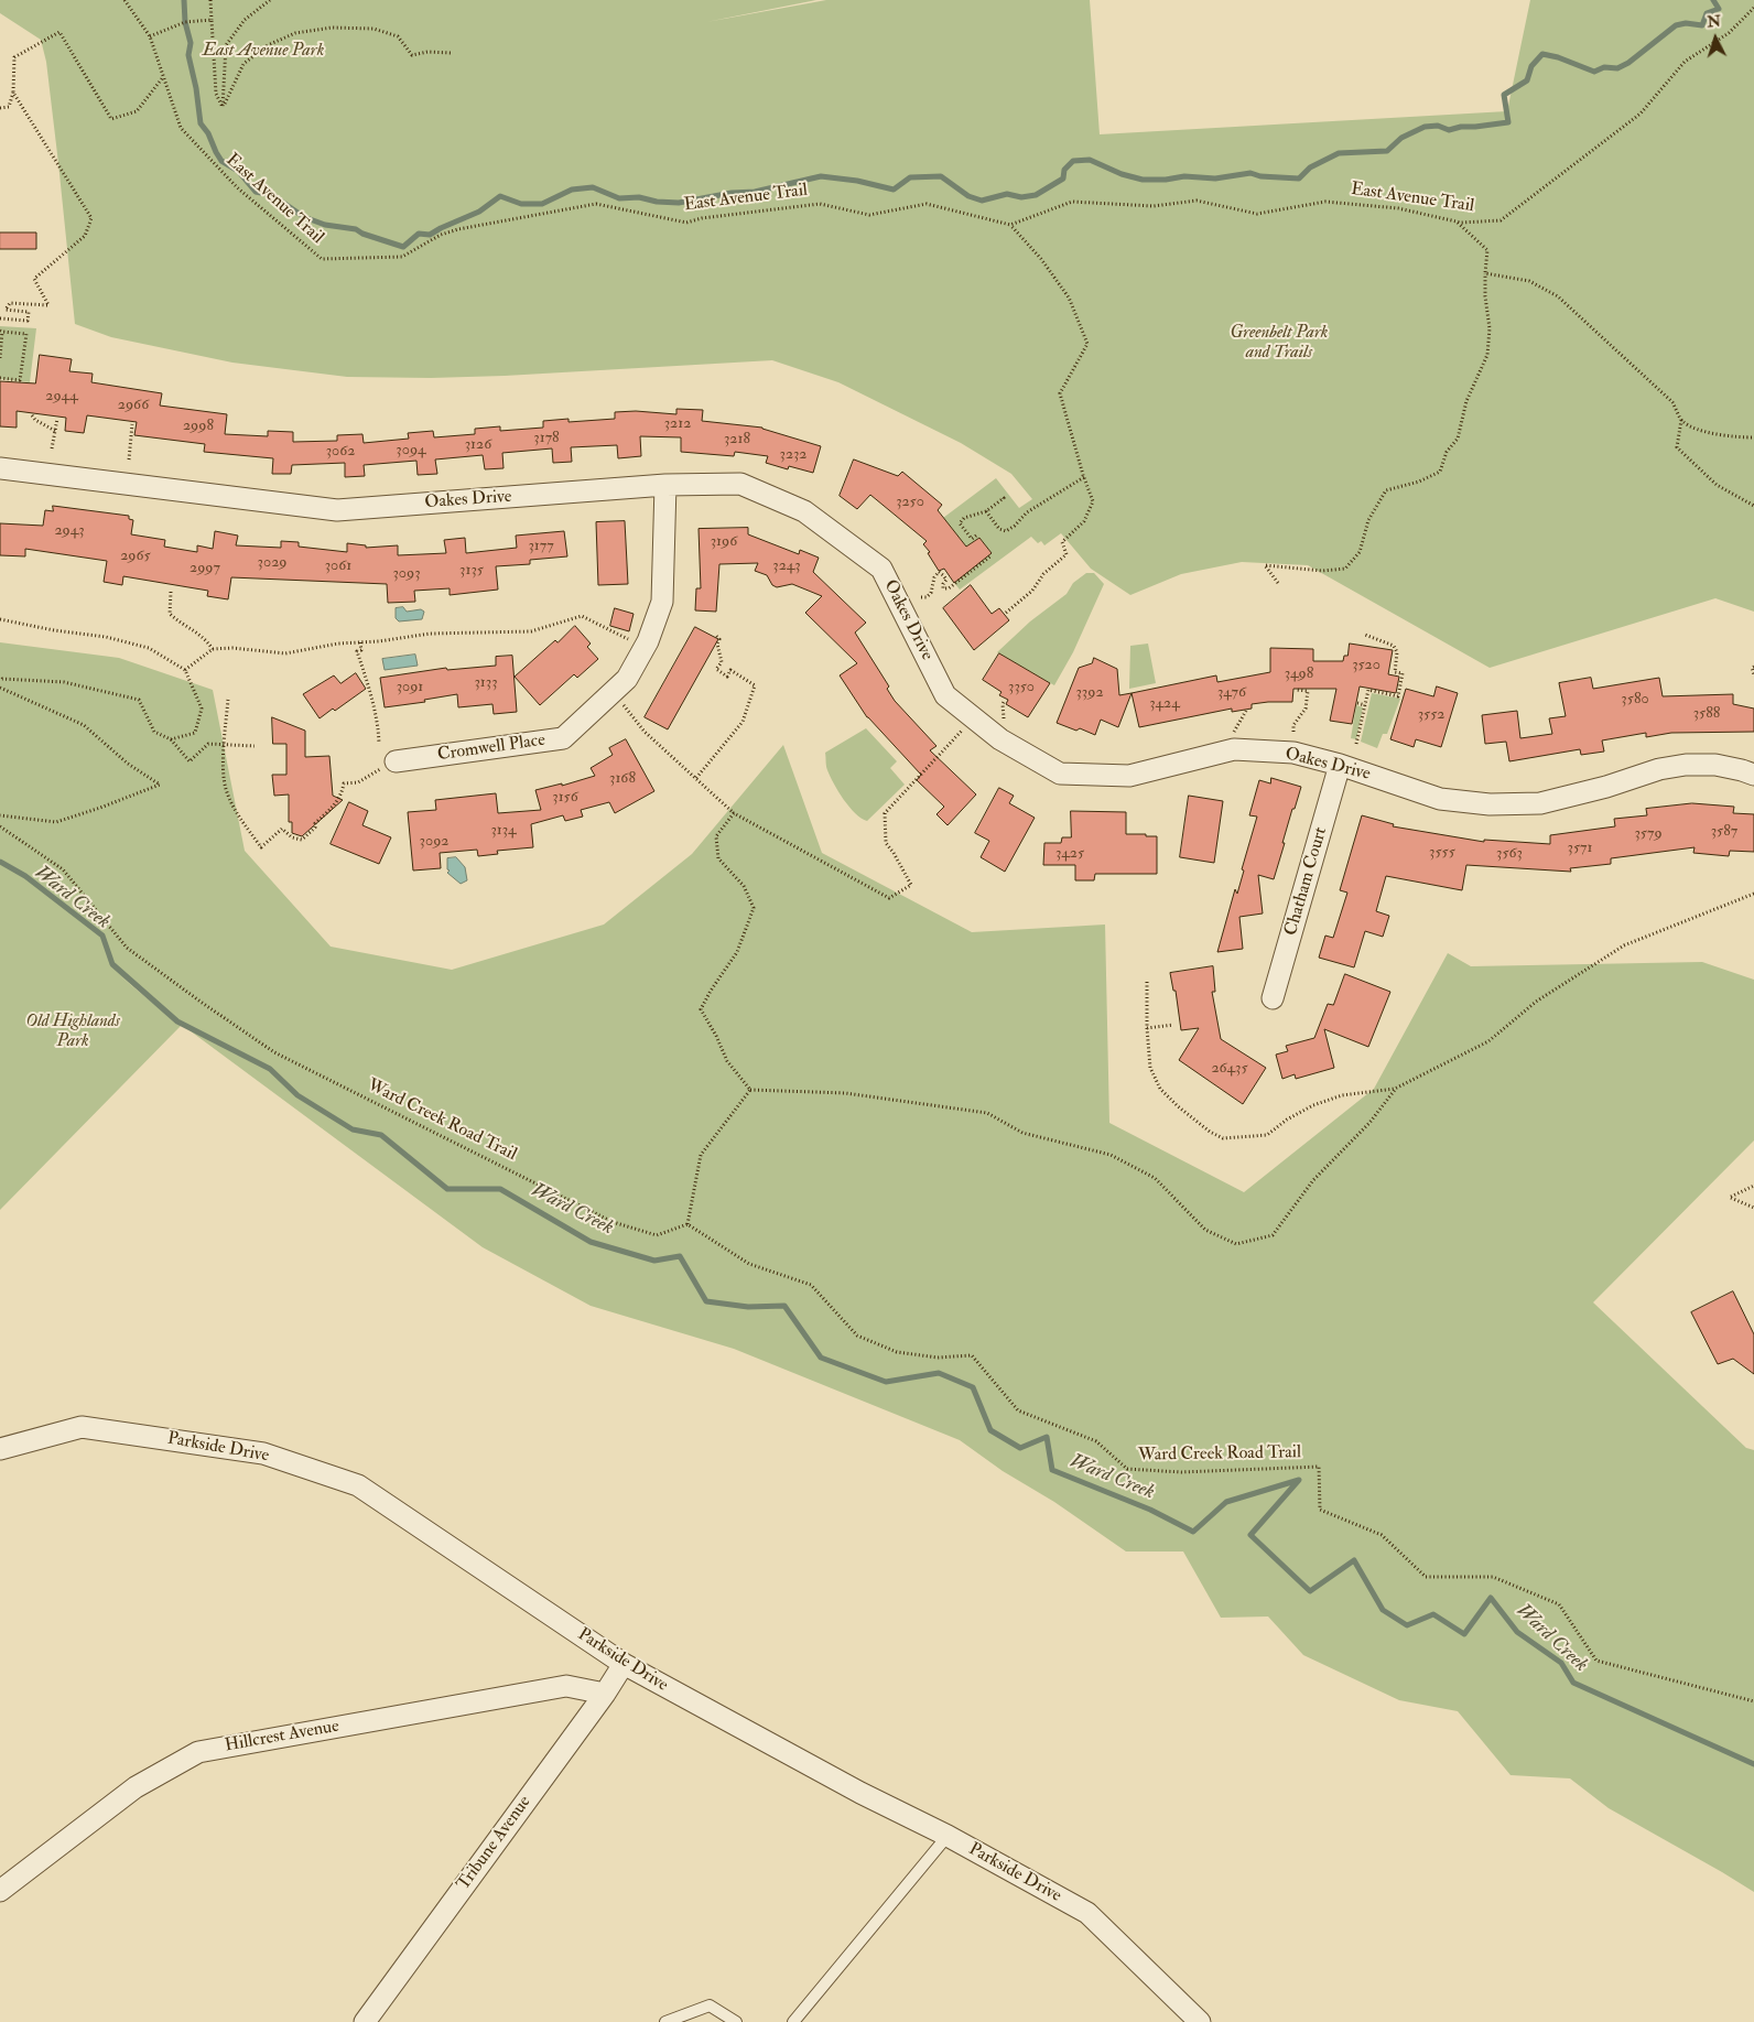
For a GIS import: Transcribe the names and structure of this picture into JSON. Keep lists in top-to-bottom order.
{
  "streets": {
    "street": [
      "Oakes Drive",
      "Cromwell Place",
      "Chatham Court",
      "Parkside Drive",
      "Hillcrest Avenue",
      "Tribune Avenue"
    ],
    "path": ["East Avenue Trail", "Ward Creek Road Trail"]
  },
  "crossings": [
    ["Oakes Drive", "Cromwell Place"],
    ["Oakes Drive", "Chatham Court"],
    ["Parkside Drive", "Tribune Avenue"],
    ["Hillcrest Avenue", "Tribune Avenue"]
  ],
  "water": ["Ward Creek"],
  "parks": ["East Avenue Park", "Greenbelt Park and Trails", "Old Highlands Park"],
  "house_numbers": [
    "2944",
    "2966",
    "3212",
    "2998",
    "3178",
    "3218",
    "3126",
    "3094",
    "3062",
    "3232",
    "3250",
    "2943",
    "3196",
    "3177",
    "2965",
    "3029",
    "3061",
    "3243",
    "2997",
    "3135",
    "3093",
    "3520",
    "3498",
    "3133",
    "3091",
    "3350",
    "3392",
    "3476",
    "3580",
    "3424",
    "3588",
    "3552",
    "3168",
    "3156",
    "3134",
    "3587",
    "3579",
    "3092",
    "3571",
    "3555",
    "3425",
    "3563",
    "26435"
  ],
  "north": "top"
}
